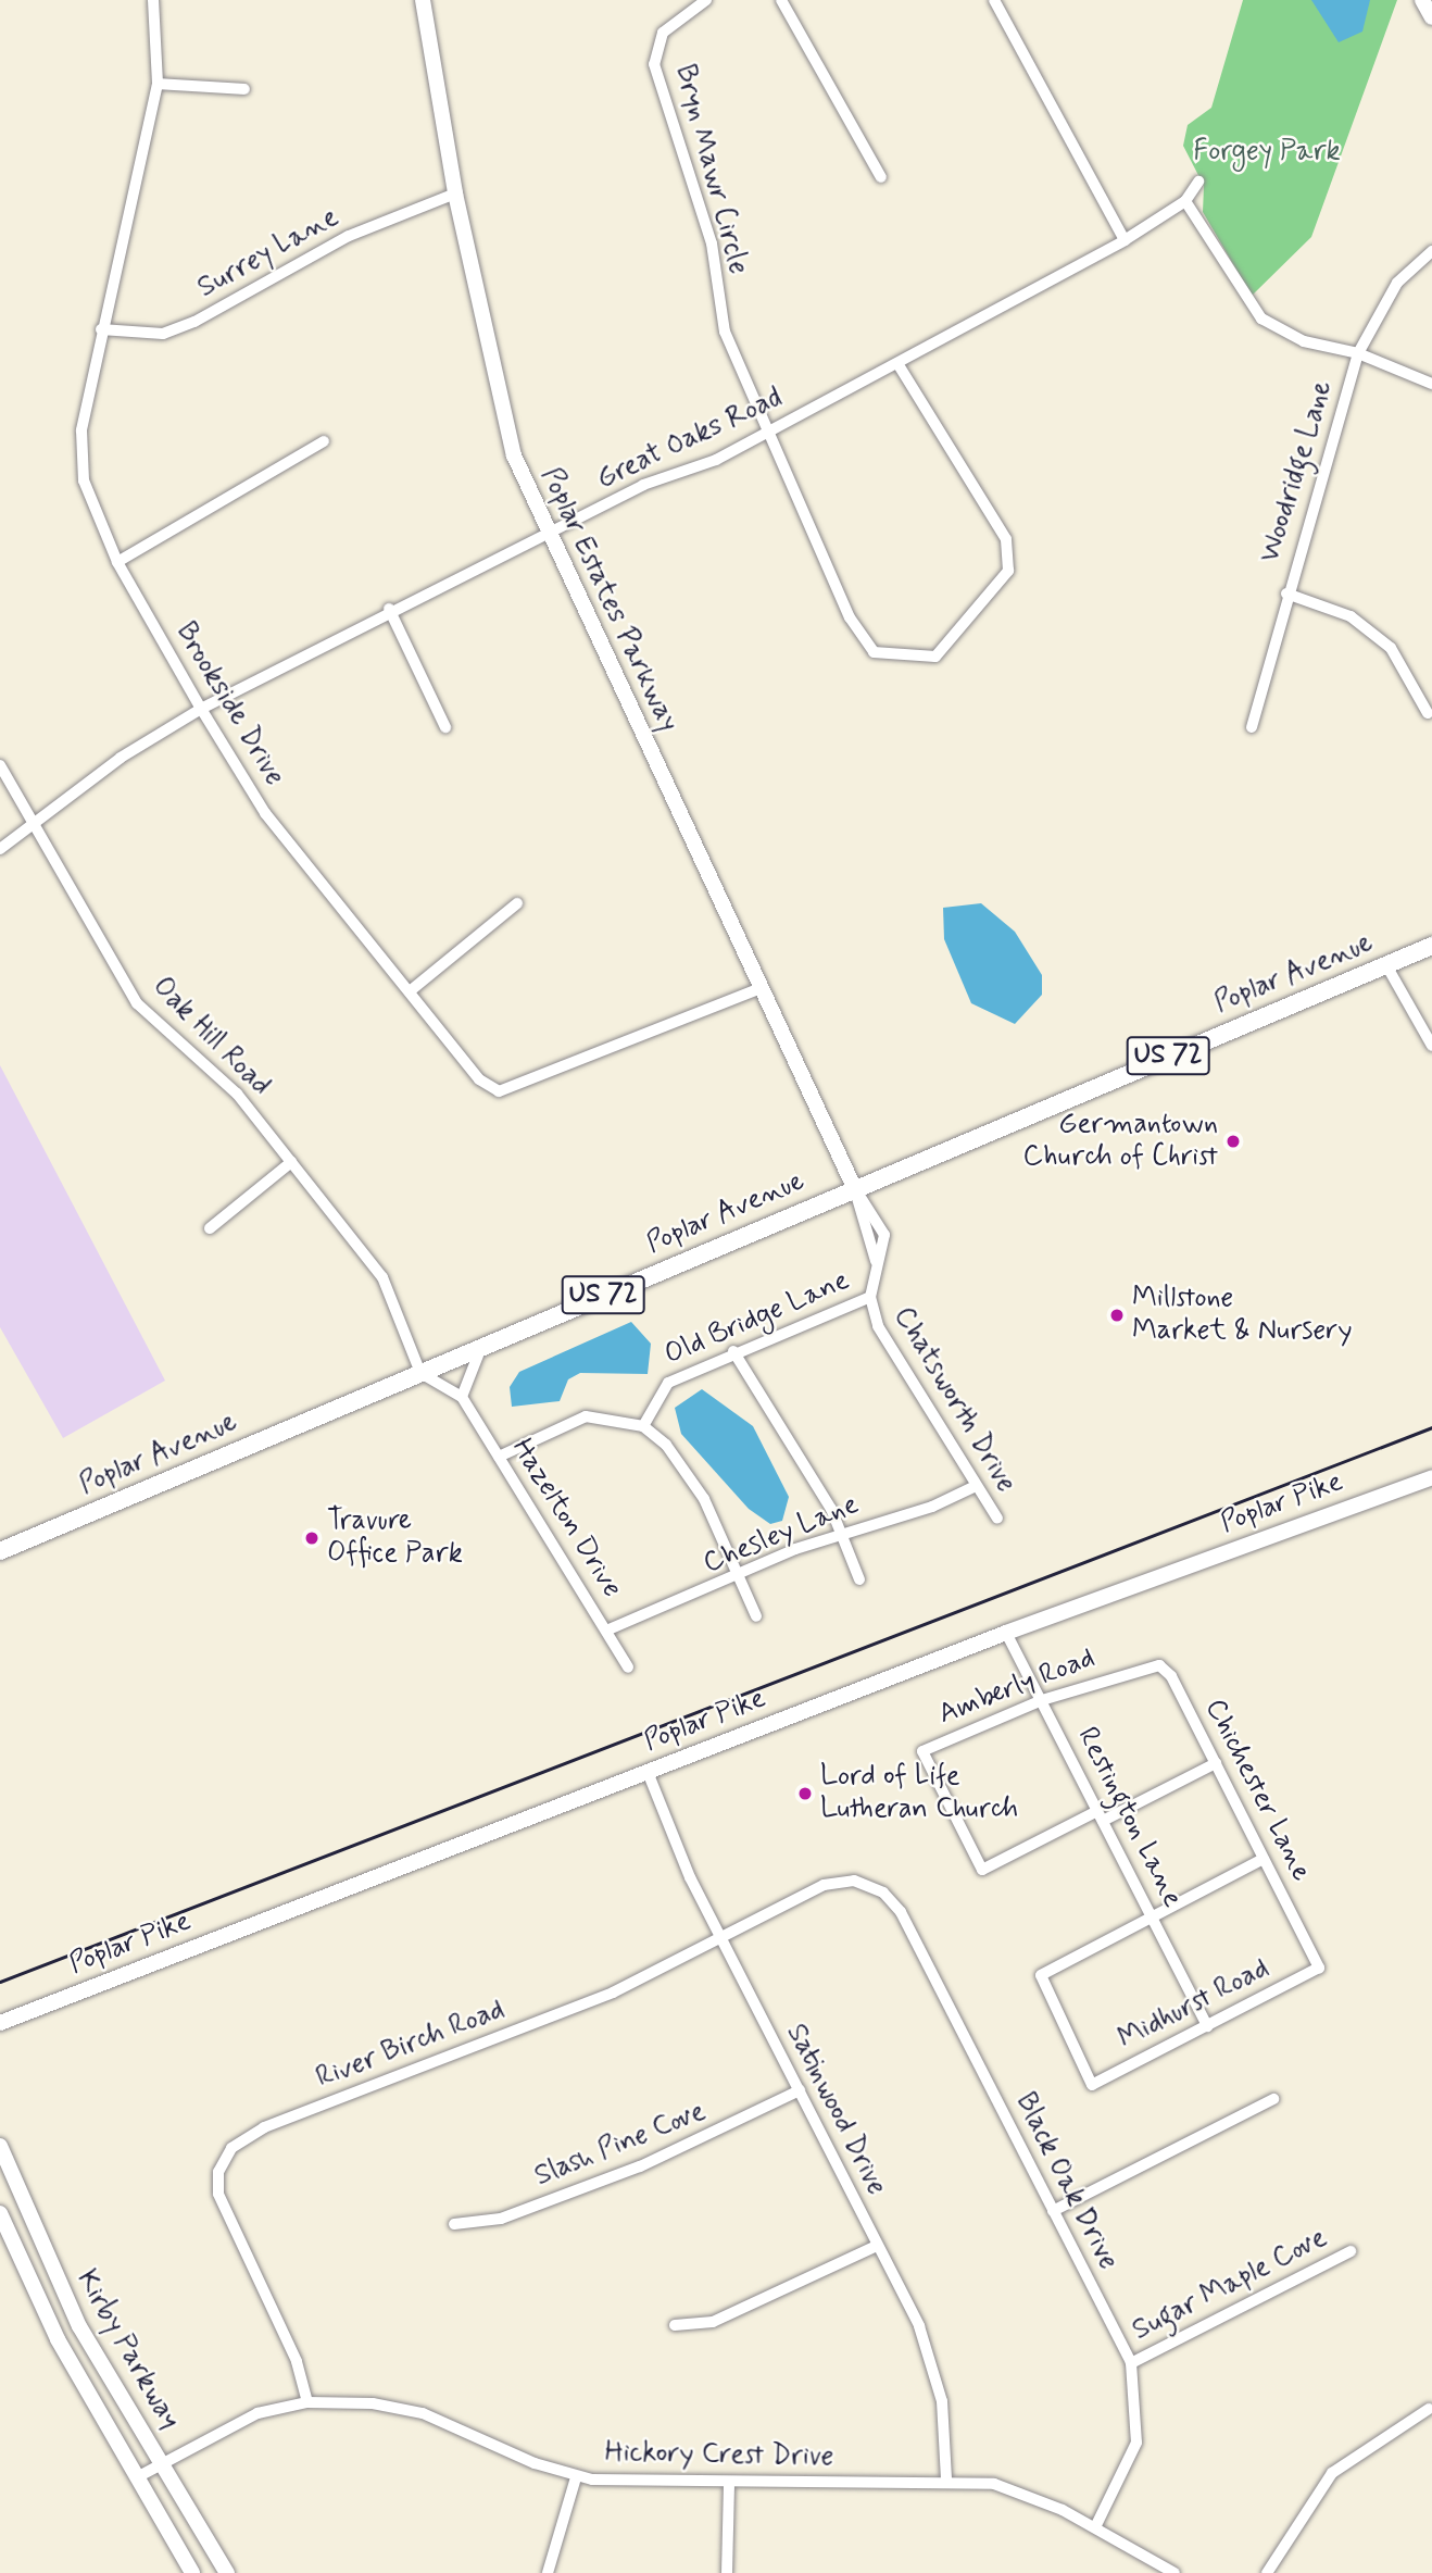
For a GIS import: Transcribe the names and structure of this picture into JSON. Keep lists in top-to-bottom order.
{
  "streets": {
    "main road": [
      "Poplar Estates Parkway",
      "Poplar Avenue",
      "US 72",
      "Poplar Pike",
      "Kirby Parkway"
    ],
    "street": [
      "Bryn Mawr Circle",
      "Surrey Lane",
      "Great Oaks Road",
      "Woodridge Lane",
      "Brookside Drive",
      "Oak Hill Road",
      "Old Bridge Lane",
      "Chatsworth Drive",
      "Hazelton Drive",
      "Chesley Lane",
      "Amberly Road",
      "Chichester Lane",
      "Restington Lane",
      "Midhurst Road",
      "River Birch Road",
      "Satinwood Drive",
      "Slash Pine Cove",
      "Black Oak Drive",
      "Sugar Maple Cove",
      "Hickory Crest Drive"
    ]
  },
  "crossings": [
    ["Bryn Mawr Circle", "Great Oaks Road"],
    ["Surrey Lane", "Poplar Estates Parkway"],
    ["Surrey Lane", "Brookside Drive"],
    ["Great Oaks Road", "Poplar Estates Parkway"],
    ["Great Oaks Road", "Brookside Drive"],
    ["Great Oaks Road", "Oak Hill Road"],
    ["Poplar Estates Parkway", "Brookside Drive"],
    ["Poplar Estates Parkway", "Poplar Avenue"],
    ["Poplar Estates Parkway", "Chatsworth Drive"],
    ["Poplar Avenue", "Oak Hill Road"],
    ["Poplar Avenue", "Chatsworth Drive"],
    ["Poplar Avenue", "Hazelton Drive"],
    ["Oak Hill Road", "Hazelton Drive"],
    ["Old Bridge Lane", "Chatsworth Drive"],
    ["Chatsworth Drive", "Chesley Lane"],
    ["Poplar Pike", "Restington Lane"],
    ["Poplar Pike", "Satinwood Drive"],
    ["Hazelton Drive", "Chesley Lane"],
    ["Amberly Road", "Chichester Lane"],
    ["Amberly Road", "Restington Lane"],
    ["Chichester Lane", "Midhurst Road"],
    ["Restington Lane", "Midhurst Road"],
    ["River Birch Road", "Satinwood Drive"],
    ["River Birch Road", "Black Oak Drive"],
    ["River Birch Road", "Hickory Crest Drive"],
    ["Satinwood Drive", "Slash Pine Cove"],
    ["Satinwood Drive", "Hickory Crest Drive"],
    ["Black Oak Drive", "Sugar Maple Cove"],
    ["Black Oak Drive", "Hickory Crest Drive"],
    ["Kirby Parkway", "Hickory Crest Drive"]
  ],
  "parks": ["Forgey Park"],
  "places": [
    "Germantown Church of Christ",
    "Millstone Market & Nursery",
    "Travure Office Park",
    "Lord of Life Lutheran Church"
  ]
}
